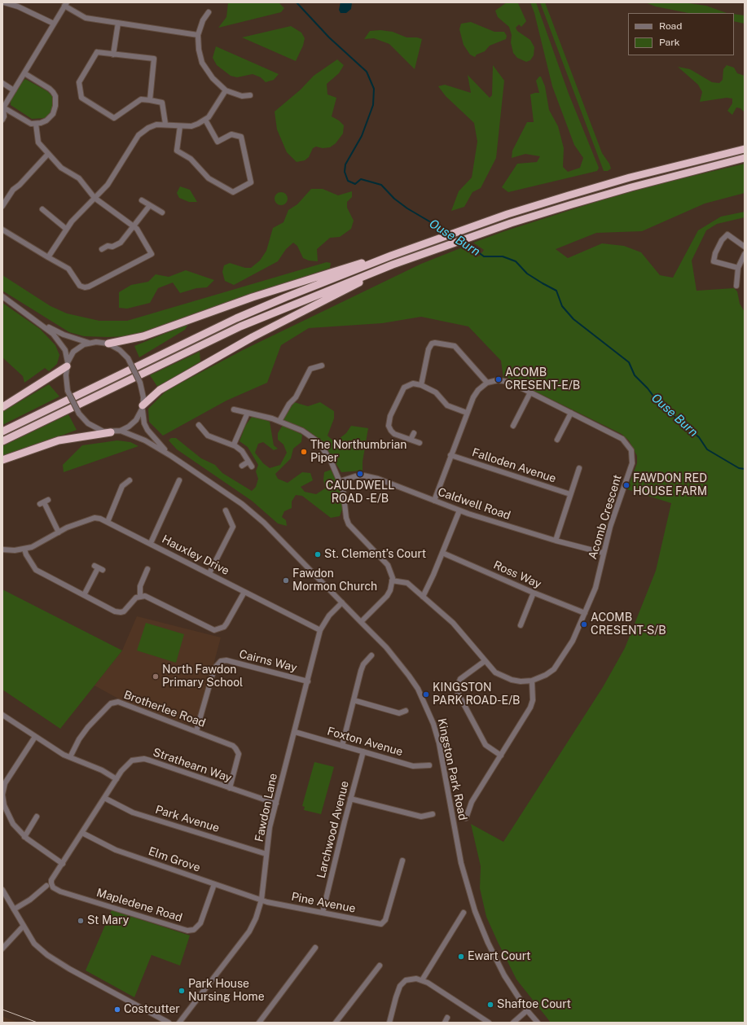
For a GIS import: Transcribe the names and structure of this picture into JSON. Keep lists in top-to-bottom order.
{
  "streets": {
    "street": [
      "Falloden Avenue",
      "Caldwell Road",
      "Acomb Crescent",
      "Hauxley Drive",
      "Ross Way",
      "Cairns Way",
      "Brotherlee Road",
      "Foxton Avenue",
      "Strathearn Way",
      "Kingston Park Road",
      "Fawdon Lane",
      "Park Avenue",
      "Larchwood Avenue",
      "Elm Grove",
      "Pine Avenue",
      "Mapledene Road"
    ]
  },
  "crossings": [
    ["Caldwell Road", "Acomb Crescent"],
    ["Acomb Crescent", "Ross Way"],
    ["Hauxley Drive", "Fawdon Lane"],
    ["Cairns Way", "Brotherlee Road"],
    ["Cairns Way", "Fawdon Lane"],
    ["Brotherlee Road", "Strathearn Way"],
    ["Foxton Avenue", "Fawdon Lane"],
    ["Foxton Avenue", "Larchwood Avenue"],
    ["Strathearn Way", "Fawdon Lane"],
    ["Strathearn Way", "Park Avenue"],
    ["Strathearn Way", "Elm Grove"],
    ["Strathearn Way", "Mapledene Road"],
    ["Kingston Park Road", "Fawdon Lane"],
    ["Fawdon Lane", "Park Avenue"],
    ["Fawdon Lane", "Elm Grove"],
    ["Fawdon Lane", "Pine Avenue"],
    ["Larchwood Avenue", "Pine Avenue"],
    ["Elm Grove", "Pine Avenue"],
    ["Elm Grove", "Mapledene Road"]
  ],
  "water": ["Ouse Burn"],
  "places": [
    "ACOMB CRESENT-E/B",
    "The Northumbrian Piper",
    "CAULDWELL ROAD -E/B",
    "FAWDON RED HOUSE FARM",
    "St. Clement’s Court",
    "Fawdon Mormon Church",
    "ACOMB CRESENT-S/B",
    "North Fawdon Primary School",
    "KINGSTON PARK ROAD-E/B",
    "St Mary",
    "Ewart Court",
    "Park House Nursing Home",
    "Shaftoe Court",
    "Costcutter"
  ],
  "legend": ["Road", "Park"]
}
